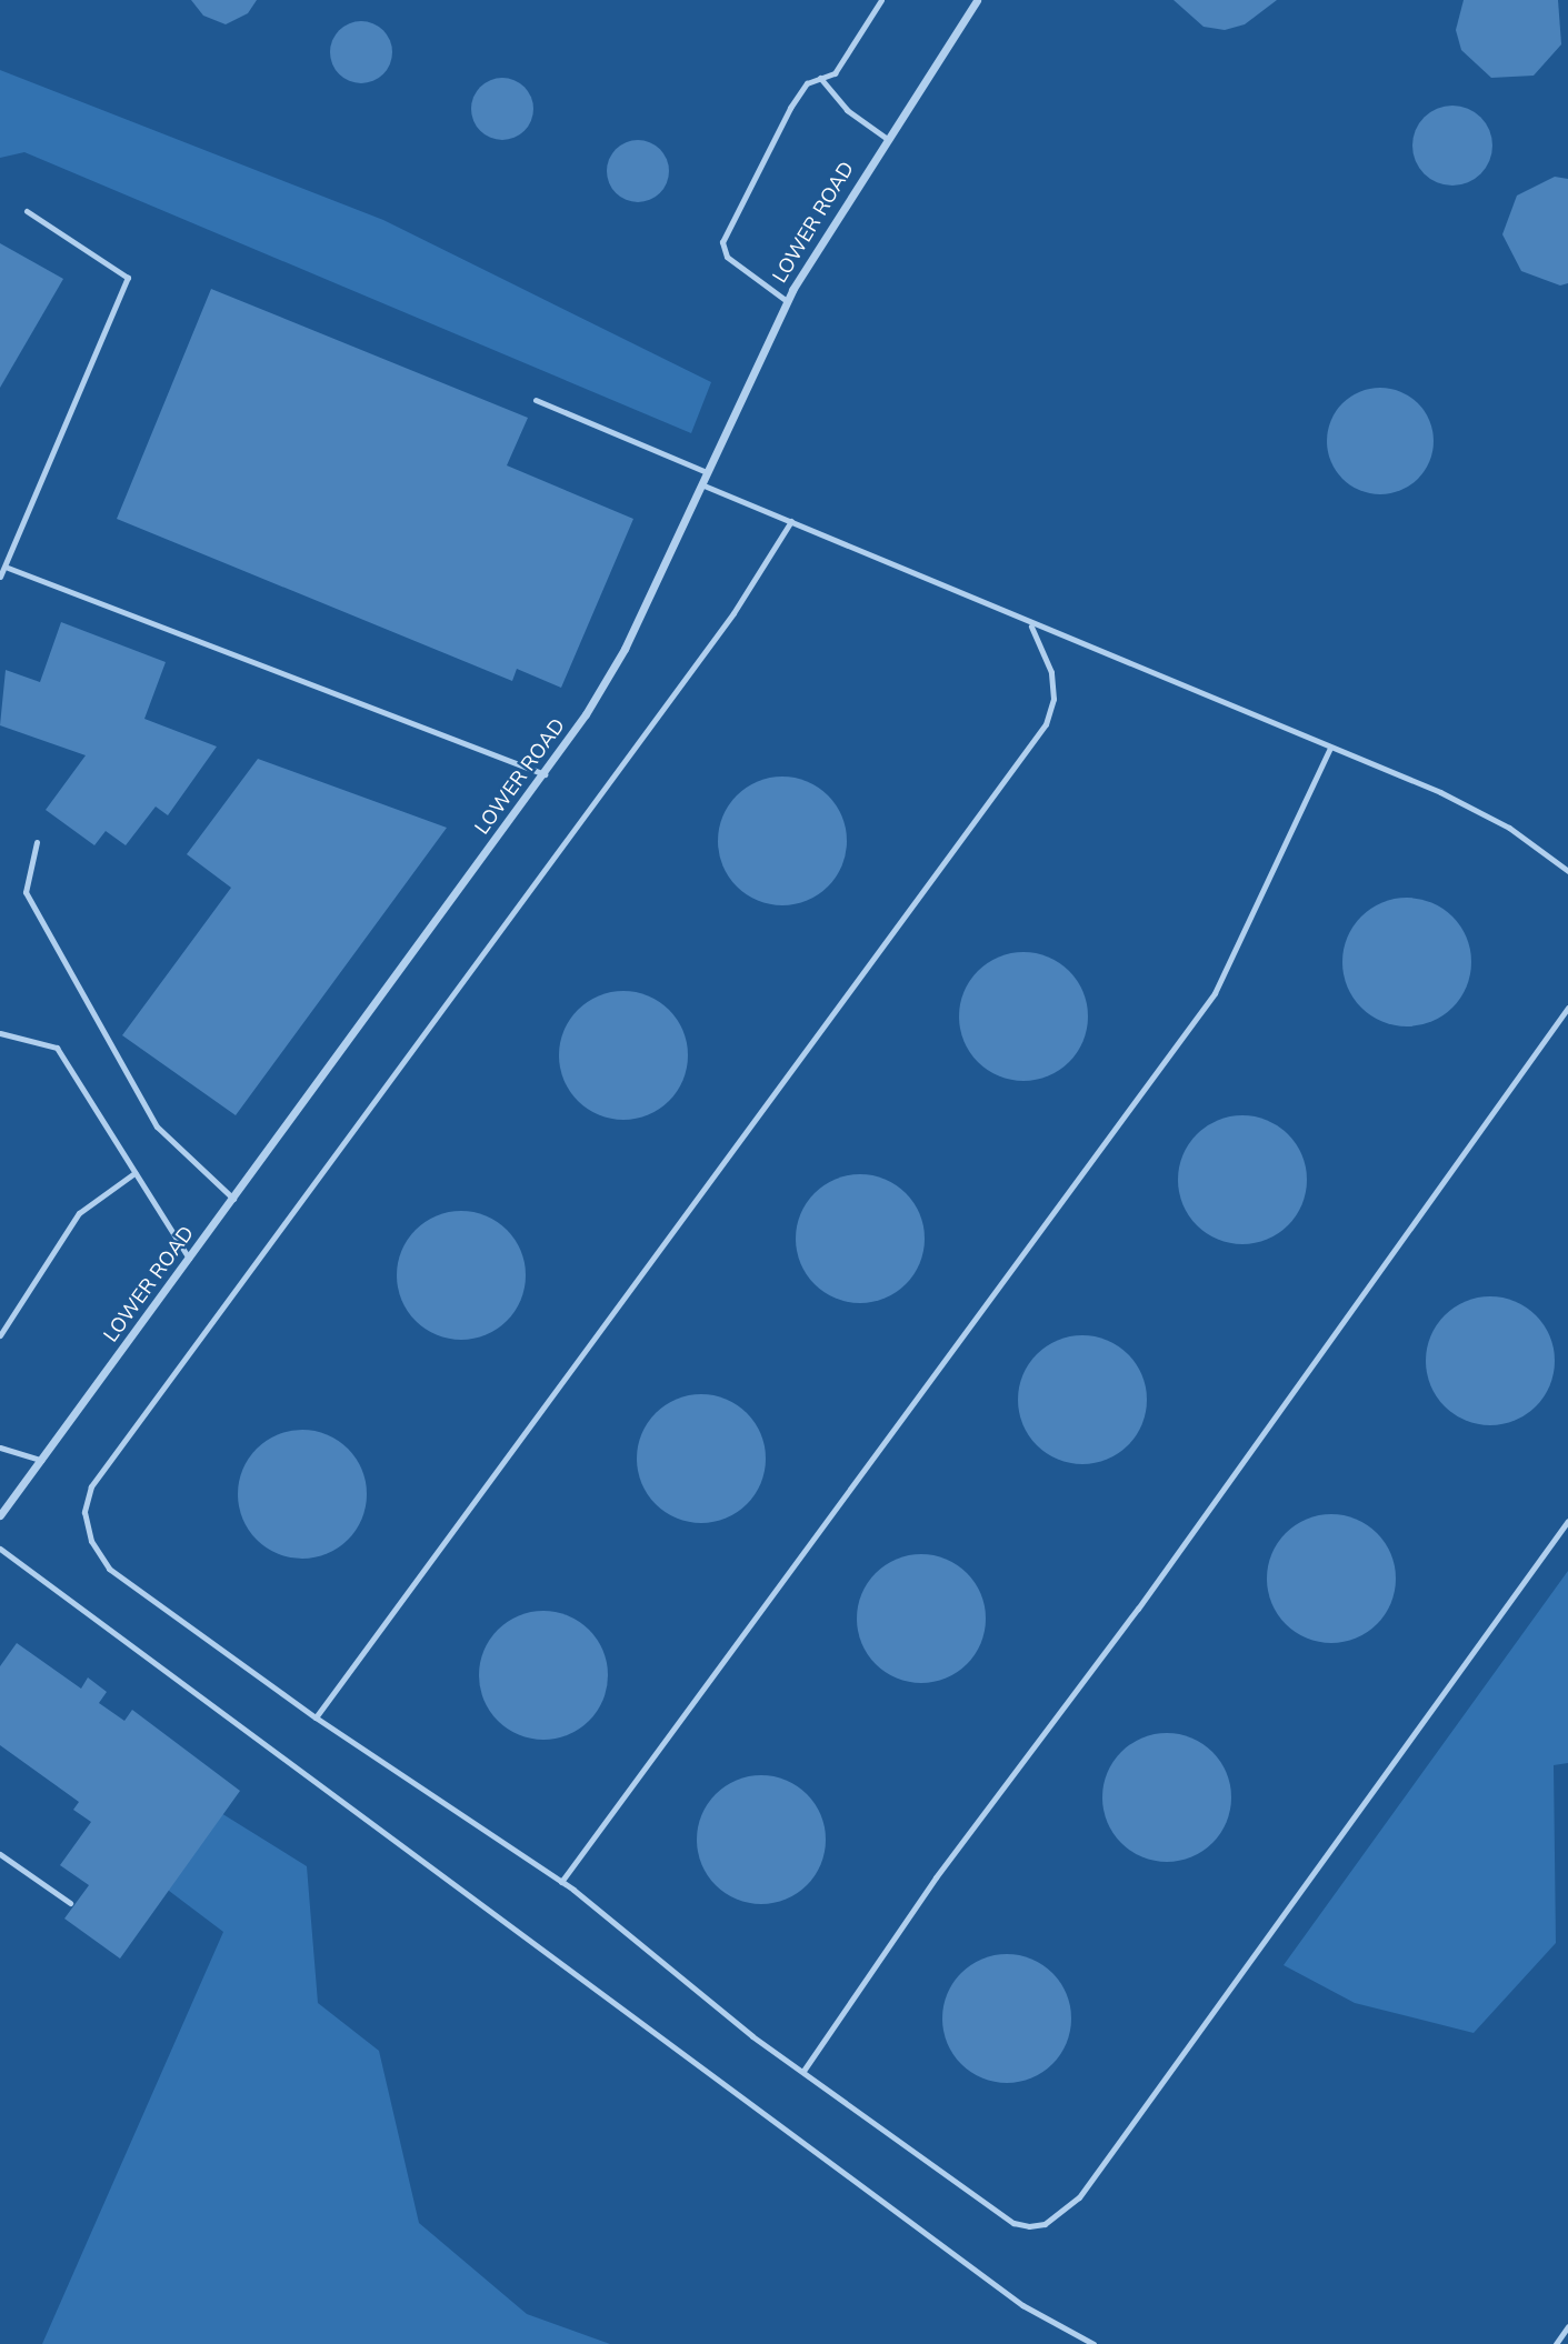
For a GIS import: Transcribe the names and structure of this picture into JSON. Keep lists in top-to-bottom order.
{
  "streets": {
    "street": ["LOWER ROAD"]
  }
}
